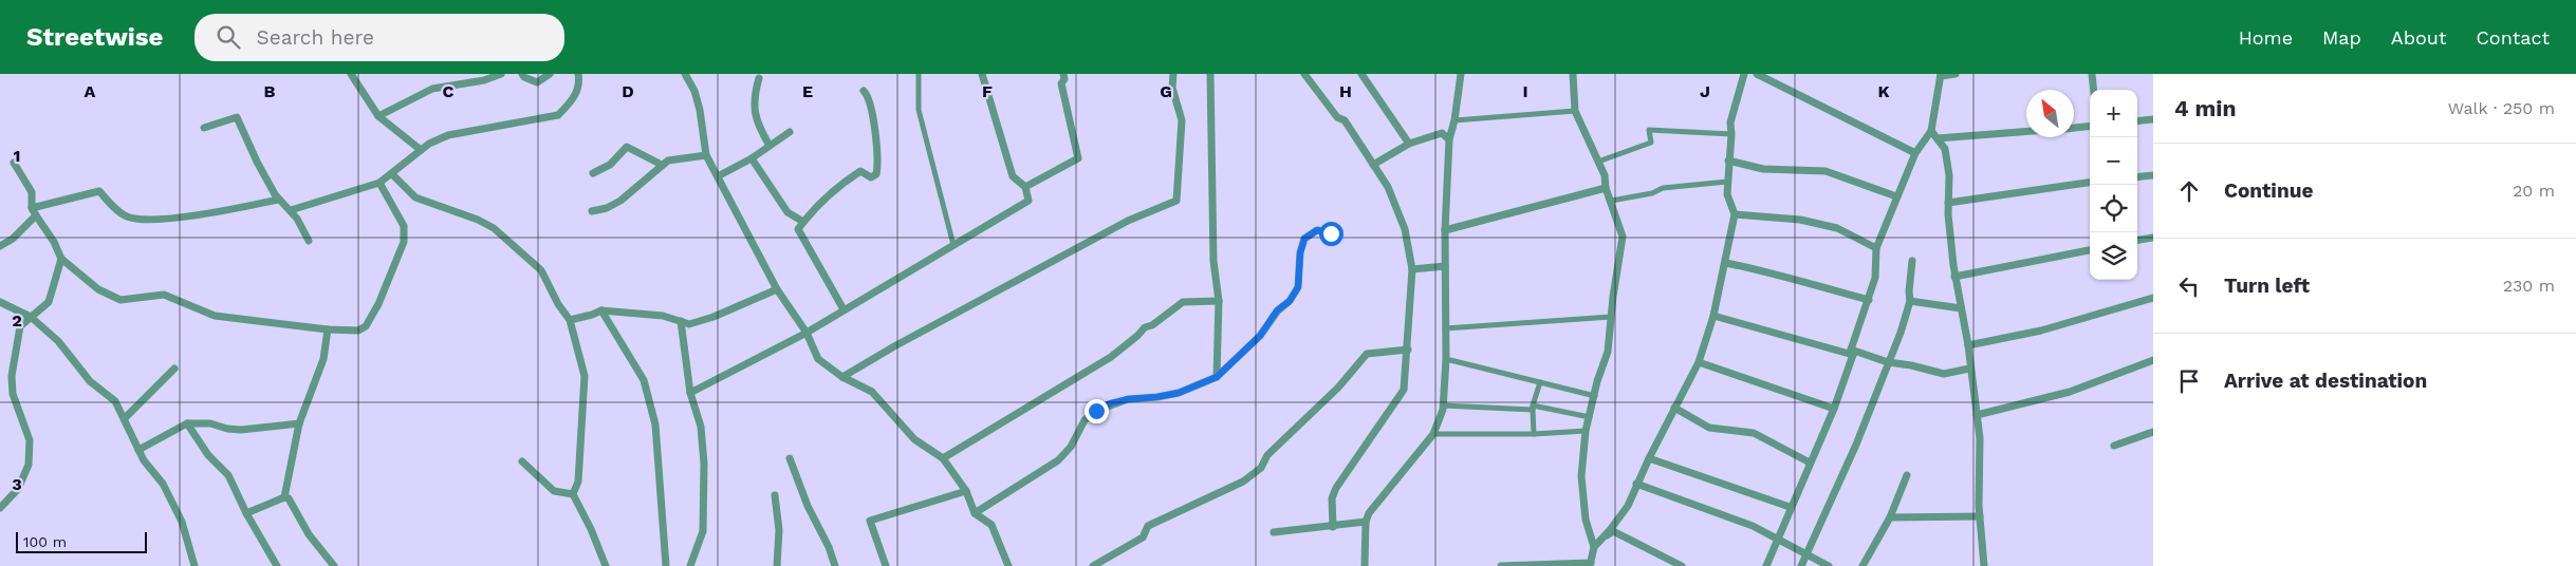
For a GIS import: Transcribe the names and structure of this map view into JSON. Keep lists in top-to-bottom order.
{
  "scale_bar": "100 m",
  "north": "top left",
  "page": {
    "header": "Streetwise",
    "search": "Search here",
    "nav": [
      "Home",
      "Map",
      "About",
      "Contact"
    ],
    "heading": ["4 min", "Walk · 250 m"],
    "map_buttons": ["+", "−"],
    "list": [
      ["Continue", "20 m"],
      ["Turn left", "230 m"],
      "Arrive at destination"
    ],
    "scale": "100 m"
  },
  "grid": {
    "columns": [
      "A",
      "B",
      "C",
      "D",
      "E",
      "F",
      "G",
      "H",
      "I",
      "J",
      "K"
    ],
    "rows": ["1", "2", "3"]
  }
}
